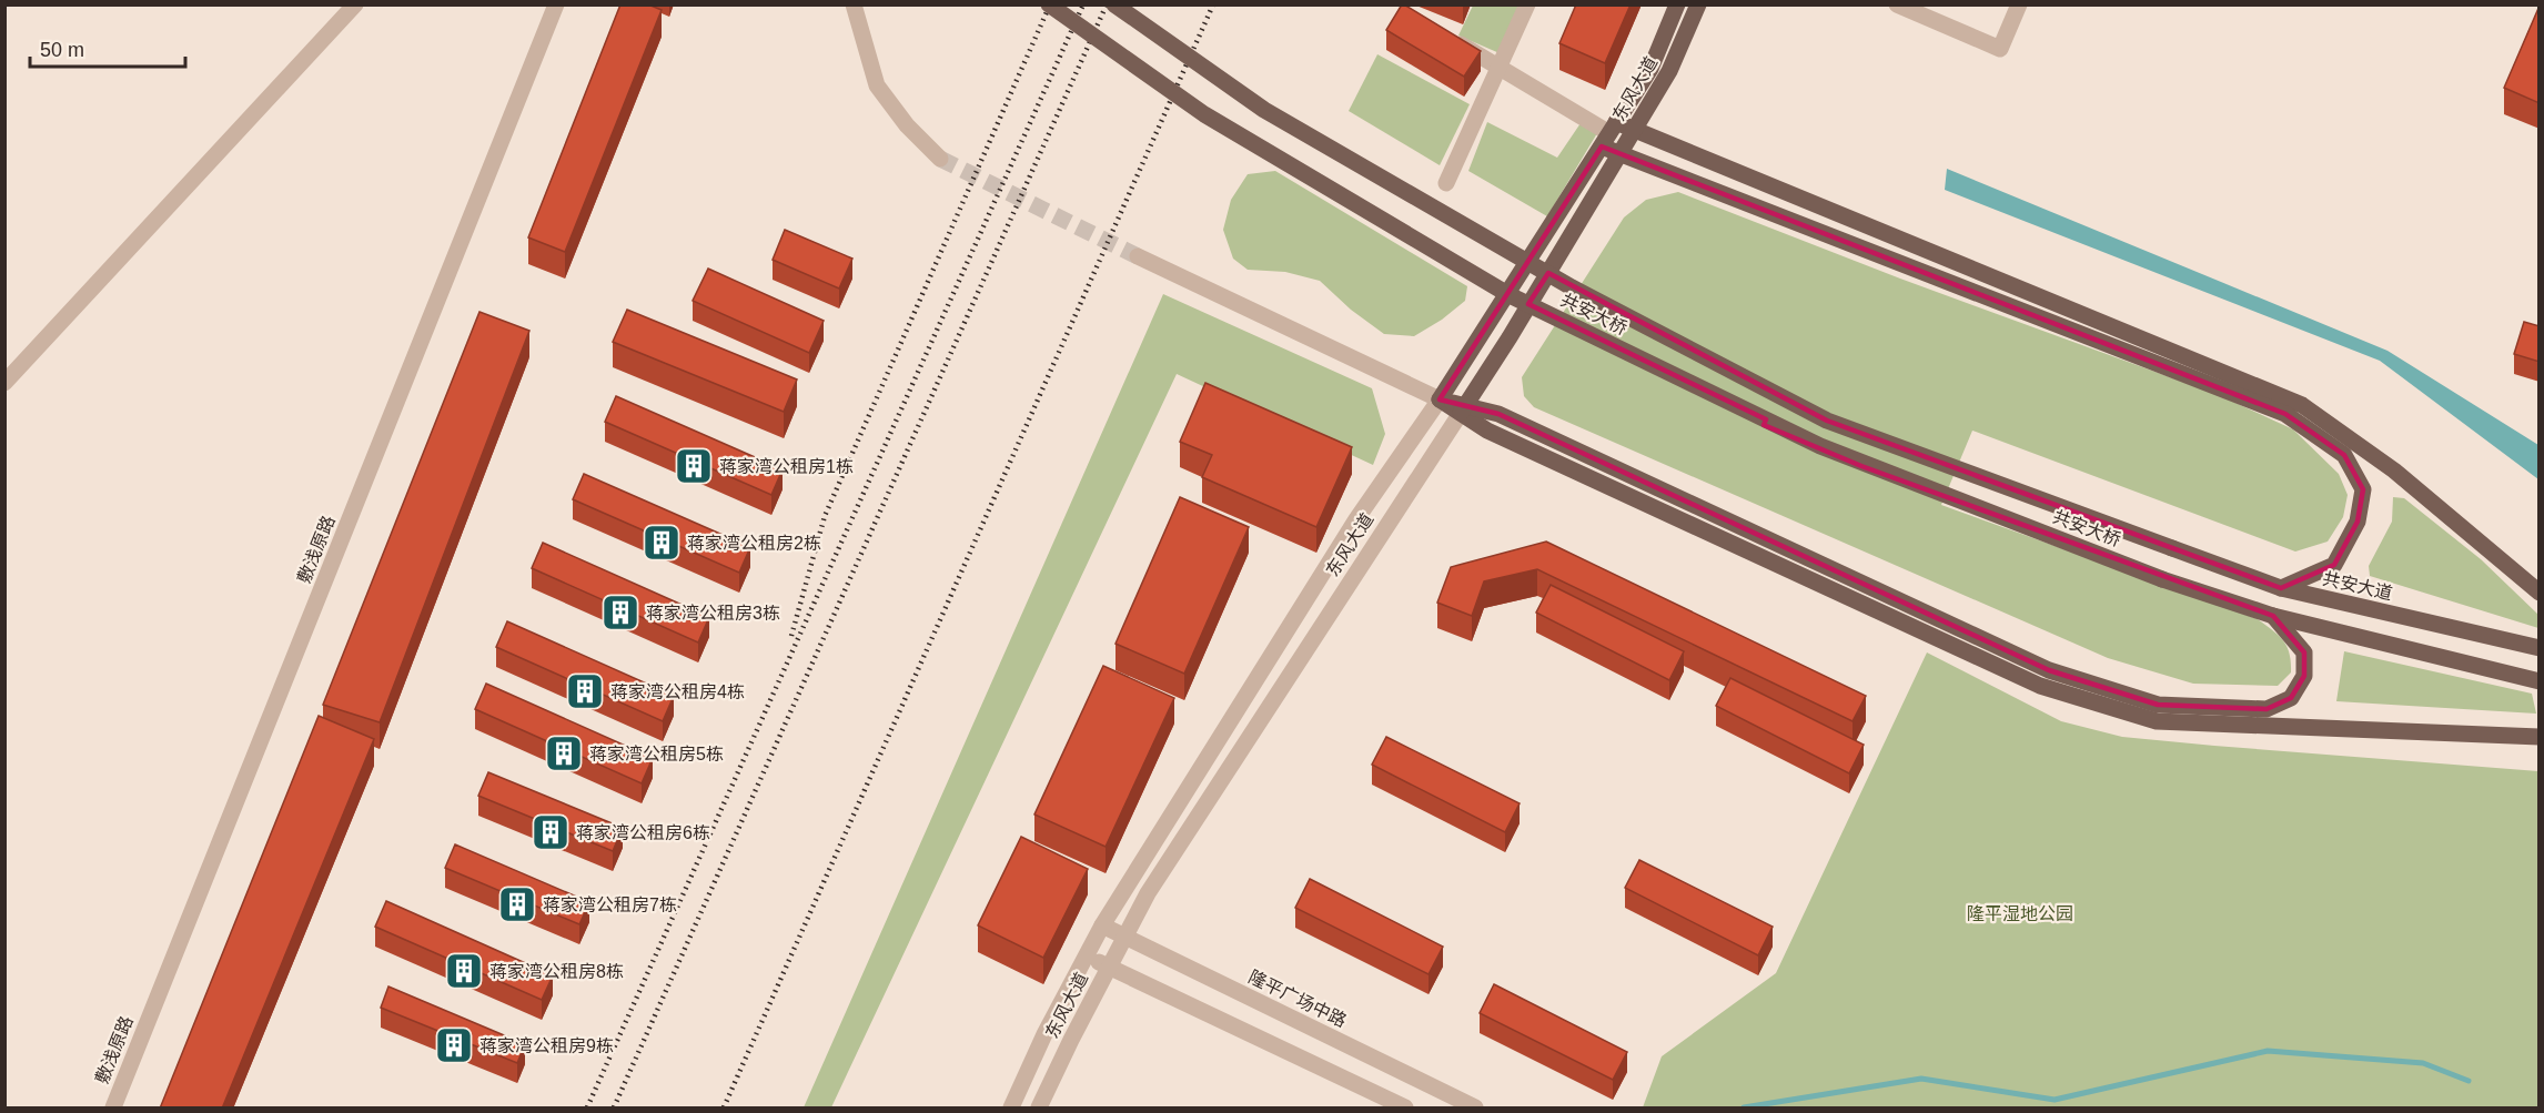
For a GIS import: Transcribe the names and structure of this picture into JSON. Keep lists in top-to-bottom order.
{
  "streets": {
    "main road": ["东风大道", "共安大桥", "共安大道"],
    "street": ["敷浅原路", "隆平广场中路"]
  },
  "crossings": [
    ["东风大道", "隆平广场中路"],
    ["共安大桥", "共安大道"]
  ],
  "parks": ["隆平湿地公园"],
  "places": {
    "building": [
      "蒋家湾公租房1栋",
      "蒋家湾公租房2栋",
      "蒋家湾公租房3栋",
      "蒋家湾公租房4栋",
      "蒋家湾公租房5栋",
      "蒋家湾公租房6栋",
      "蒋家湾公租房7栋",
      "蒋家湾公租房8栋",
      "蒋家湾公租房9栋"
    ]
  },
  "scale_bar": "50 m"
}
